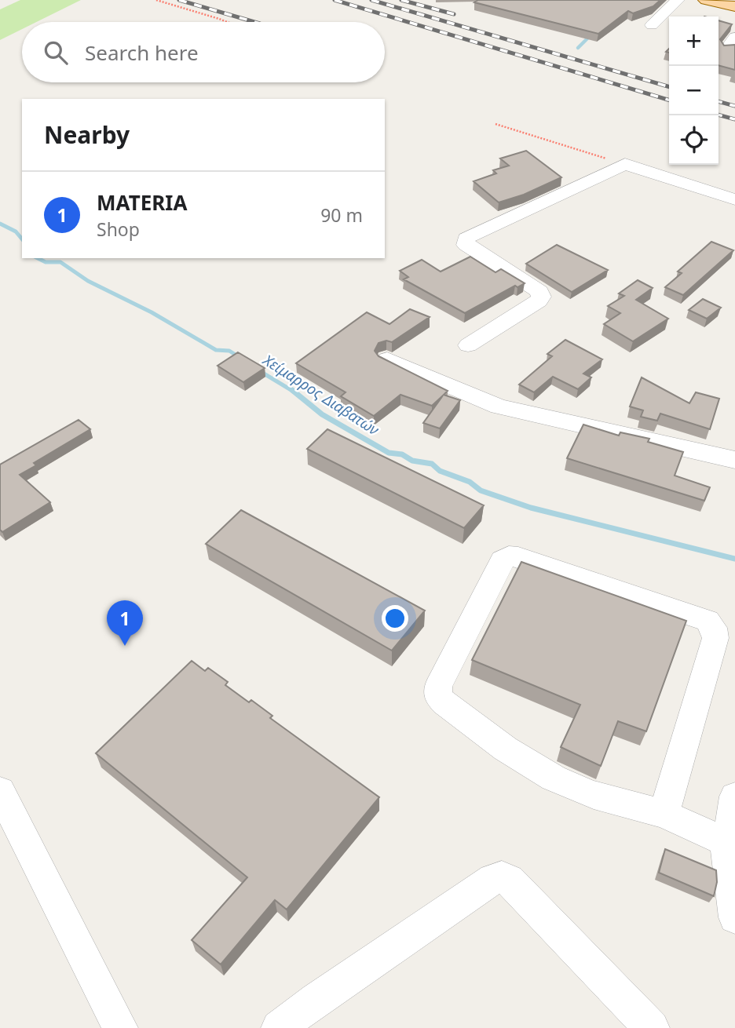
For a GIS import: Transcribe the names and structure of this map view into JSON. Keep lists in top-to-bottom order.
{
  "water": ["Χείμαρρος Διαβατών"],
  "page": {
    "map_buttons": ["+", "−"],
    "search": "Search here",
    "heading": "Nearby",
    "list": [
      {
        "mark": "1",
        "name": "MATERIA",
        "note": "Shop",
        "value": "90 m"
      }
    ],
    "pins": "1"
  }
}
